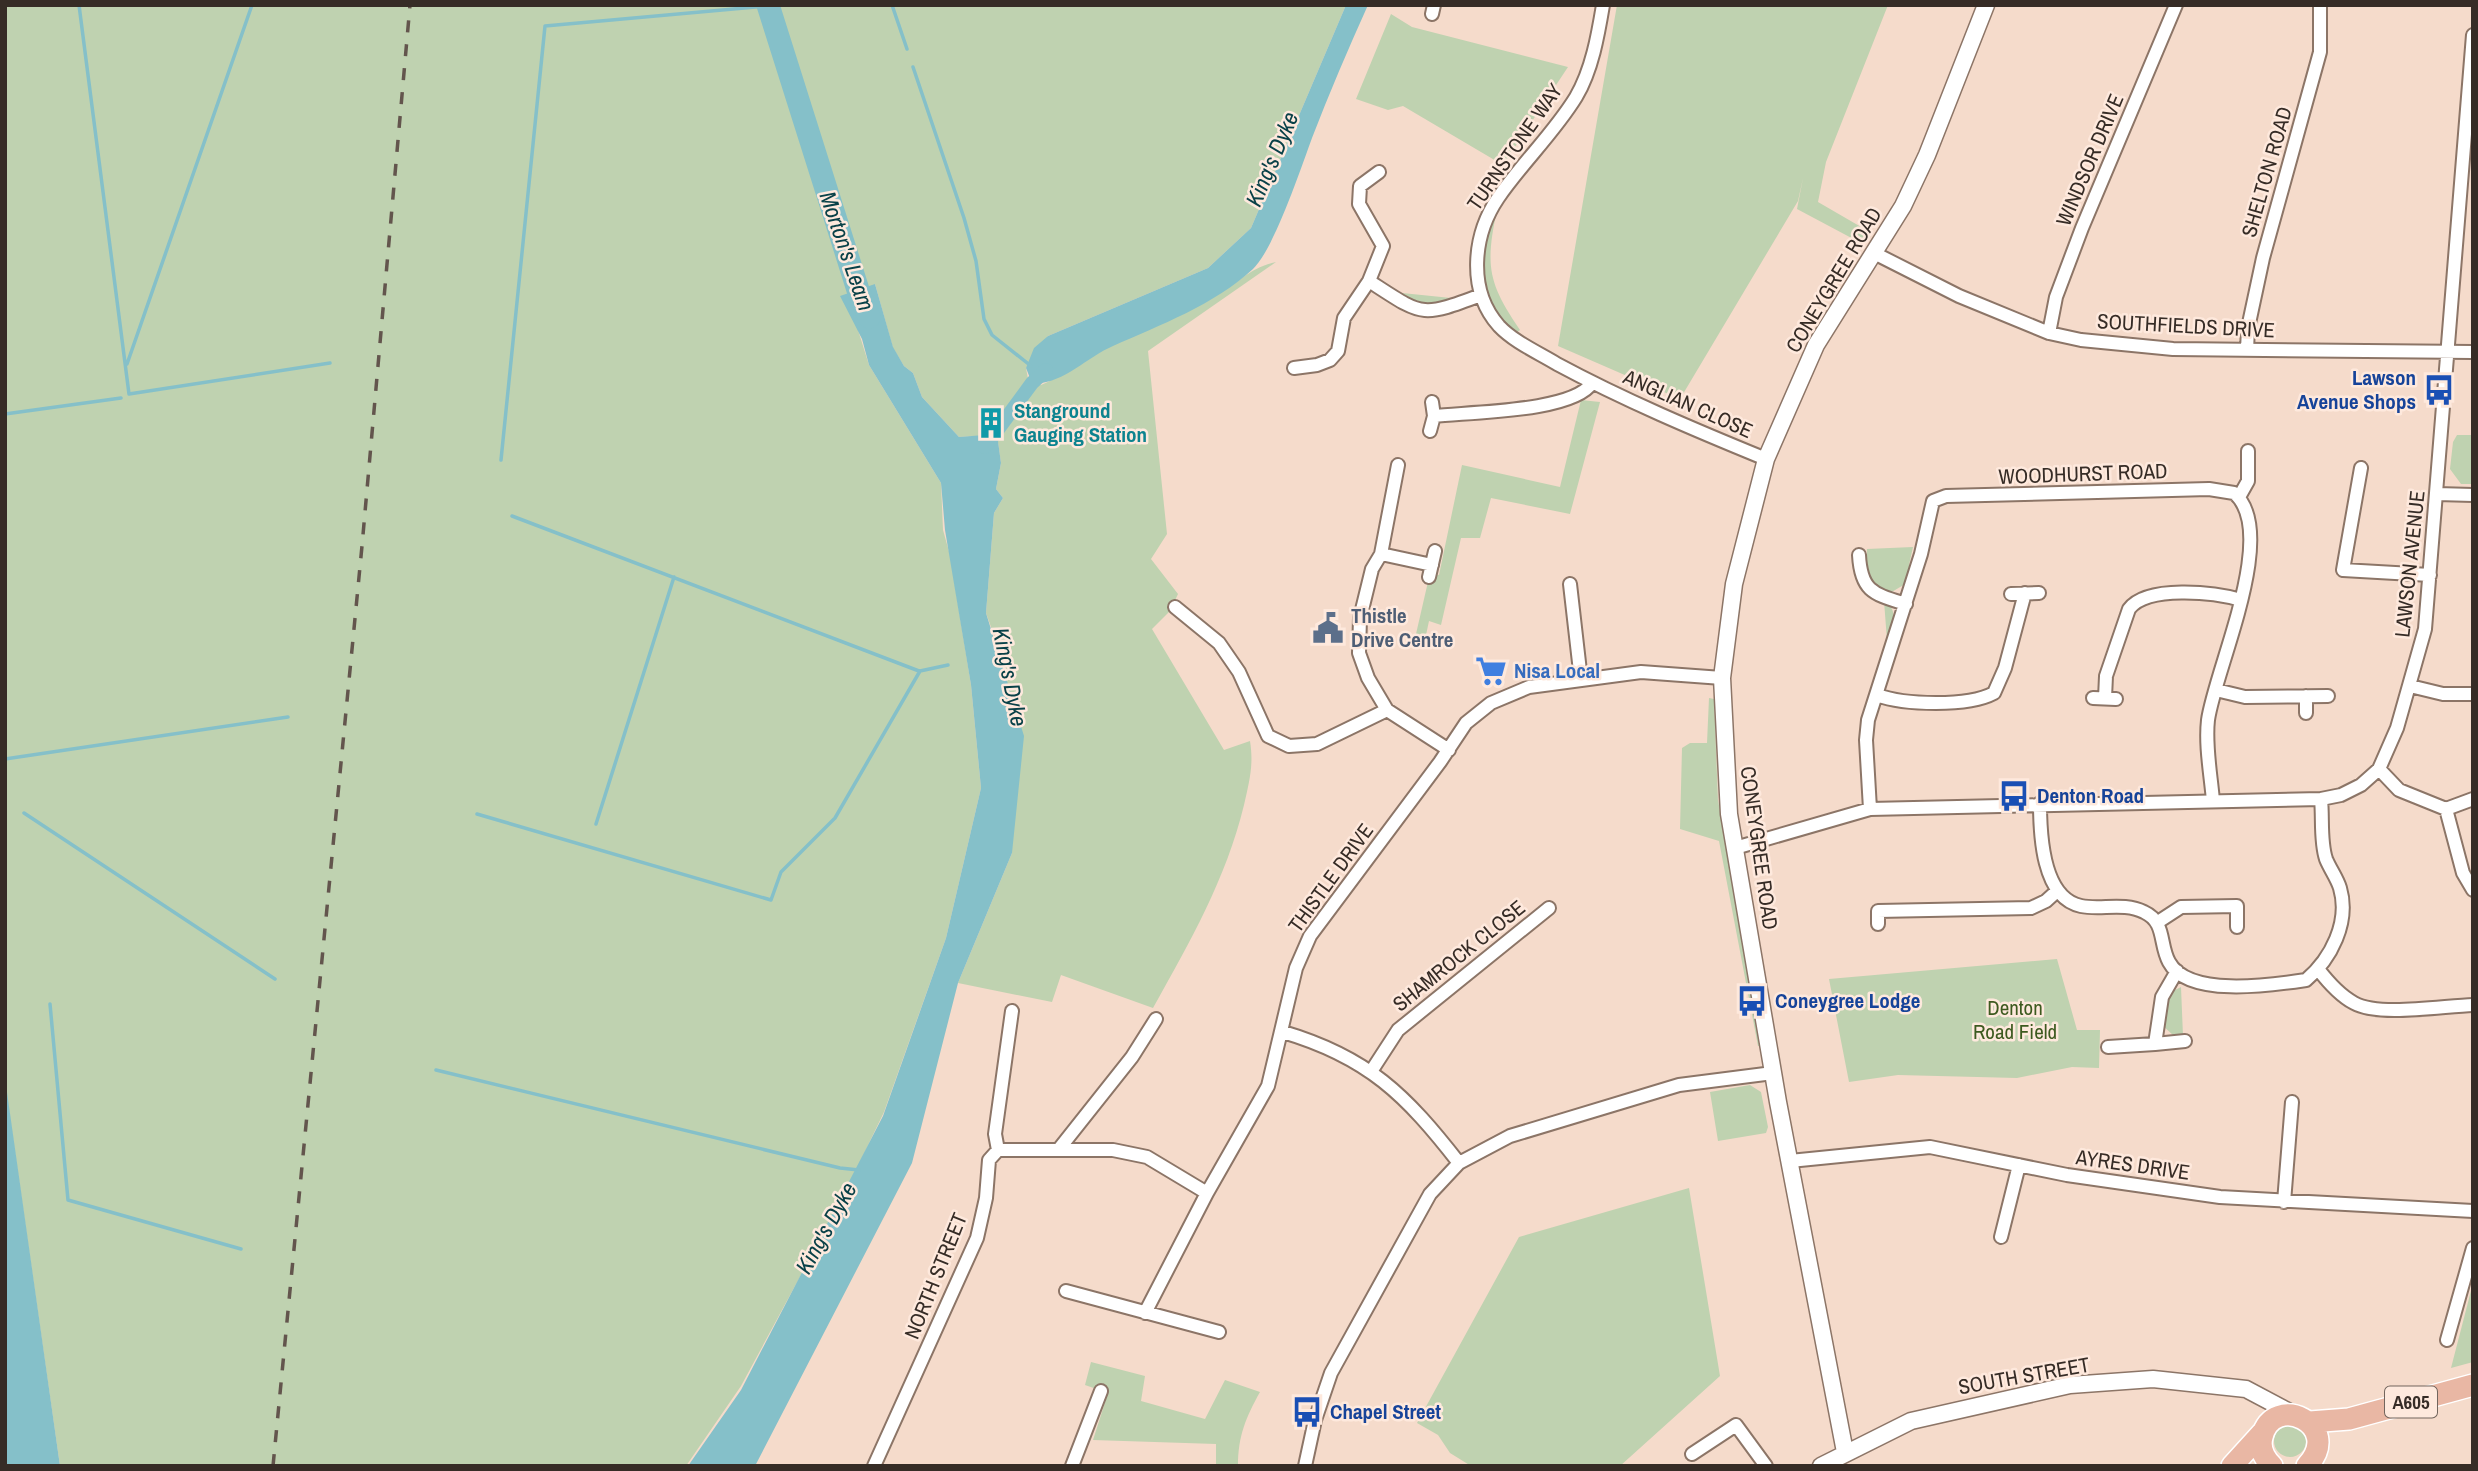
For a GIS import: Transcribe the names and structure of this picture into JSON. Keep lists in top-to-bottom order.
{
  "streets": {
    "main road": ["A605"],
    "street": [
      "TURNSTONE WAY",
      "WINDSOR DRIVE",
      "SHELTON ROAD",
      "CONEYGREE ROAD",
      "SOUTHFIELDS DRIVE",
      "ANGLIAN CLOSE",
      "WOODHURST ROAD",
      "LAWSON AVENUE",
      "THISTLE DRIVE",
      "SHAMROCK CLOSE",
      "AYRES DRIVE",
      "NORTH STREET",
      "SOUTH STREET"
    ]
  },
  "crossings": [
    ["TURNSTONE WAY", "ANGLIAN CLOSE"],
    ["WINDSOR DRIVE", "SOUTHFIELDS DRIVE"],
    ["SHELTON ROAD", "SOUTHFIELDS DRIVE"],
    ["CONEYGREE ROAD", "SOUTHFIELDS DRIVE"],
    ["CONEYGREE ROAD", "ANGLIAN CLOSE"],
    ["CONEYGREE ROAD", "LAWSON AVENUE"],
    ["CONEYGREE ROAD", "THISTLE DRIVE"],
    ["CONEYGREE ROAD", "AYRES DRIVE"],
    ["CONEYGREE ROAD", "SOUTH STREET"],
    ["SOUTHFIELDS DRIVE", "LAWSON AVENUE"],
    ["WOODHURST ROAD", "LAWSON AVENUE"],
    ["SOUTH STREET", "A605"]
  ],
  "water": ["King's Dyke", "Morton's Leam"],
  "parks": ["Denton Road Field"],
  "places": {
    "bus stop": [
      "Lawson Avenue Shops",
      "Denton Road",
      "Coneygree Lodge",
      "Chapel Street"
    ],
    "building": ["Stanground Gauging Station"],
    "public building": ["Thistle Drive Centre"],
    "supermarket": ["Nisa Local"]
  }
}
